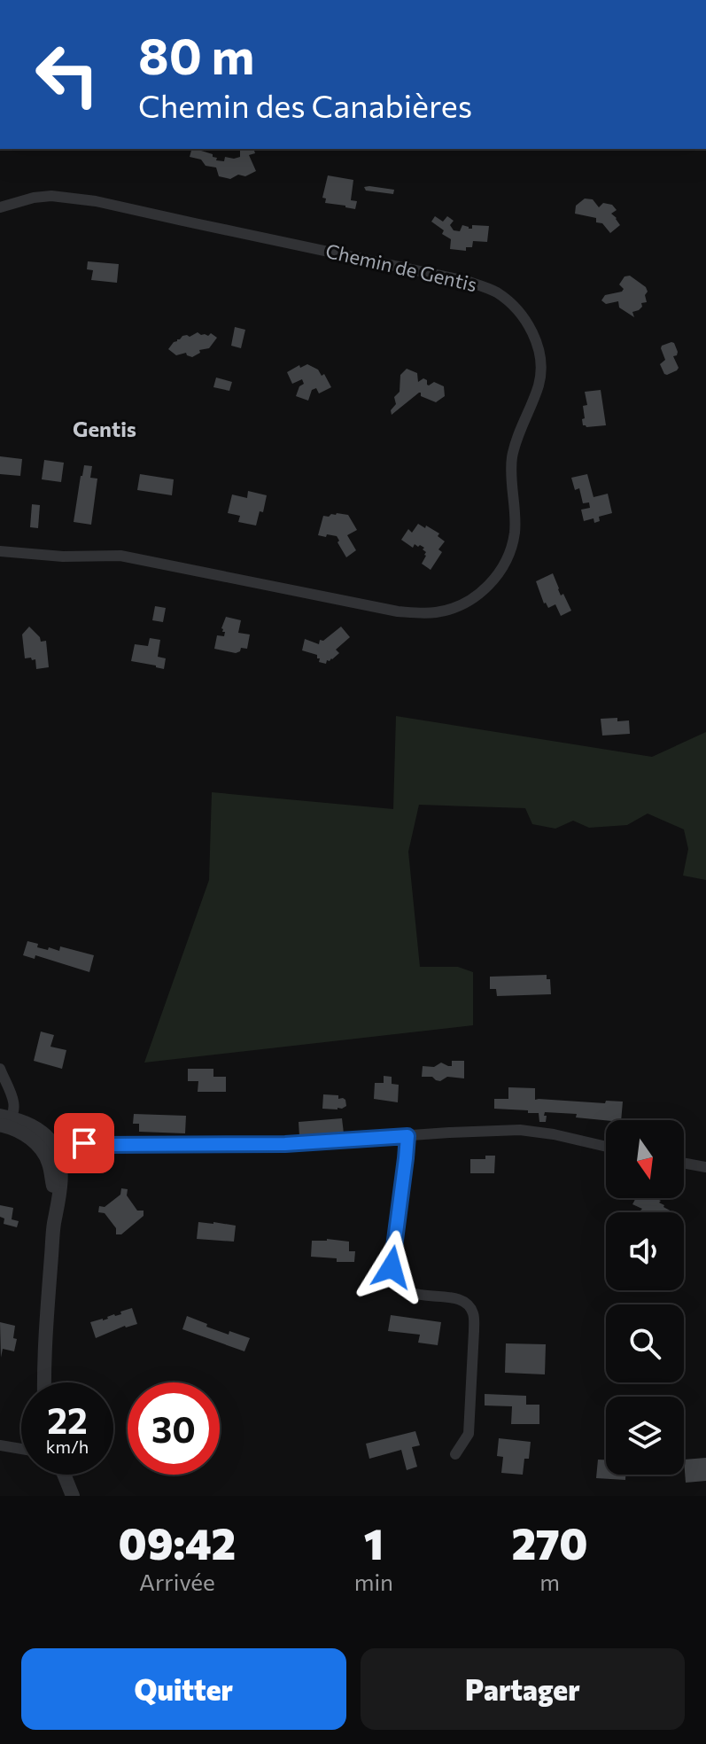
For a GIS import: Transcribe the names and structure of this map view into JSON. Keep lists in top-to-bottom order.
{
  "streets": {
    "street": ["Chemin de Gentis"]
  },
  "districts": ["Gentis"],
  "north": "bottom",
  "page": {
    "turn": ["80 m", "Chemin des Canabières"],
    "speed": "22 km/h",
    "limit": "30",
    "eta": [
      "09:42",
      "Arrivée",
      "1",
      "min",
      "270",
      "m"
    ],
    "buttons": ["Quitter", "Partager"]
  }
}
